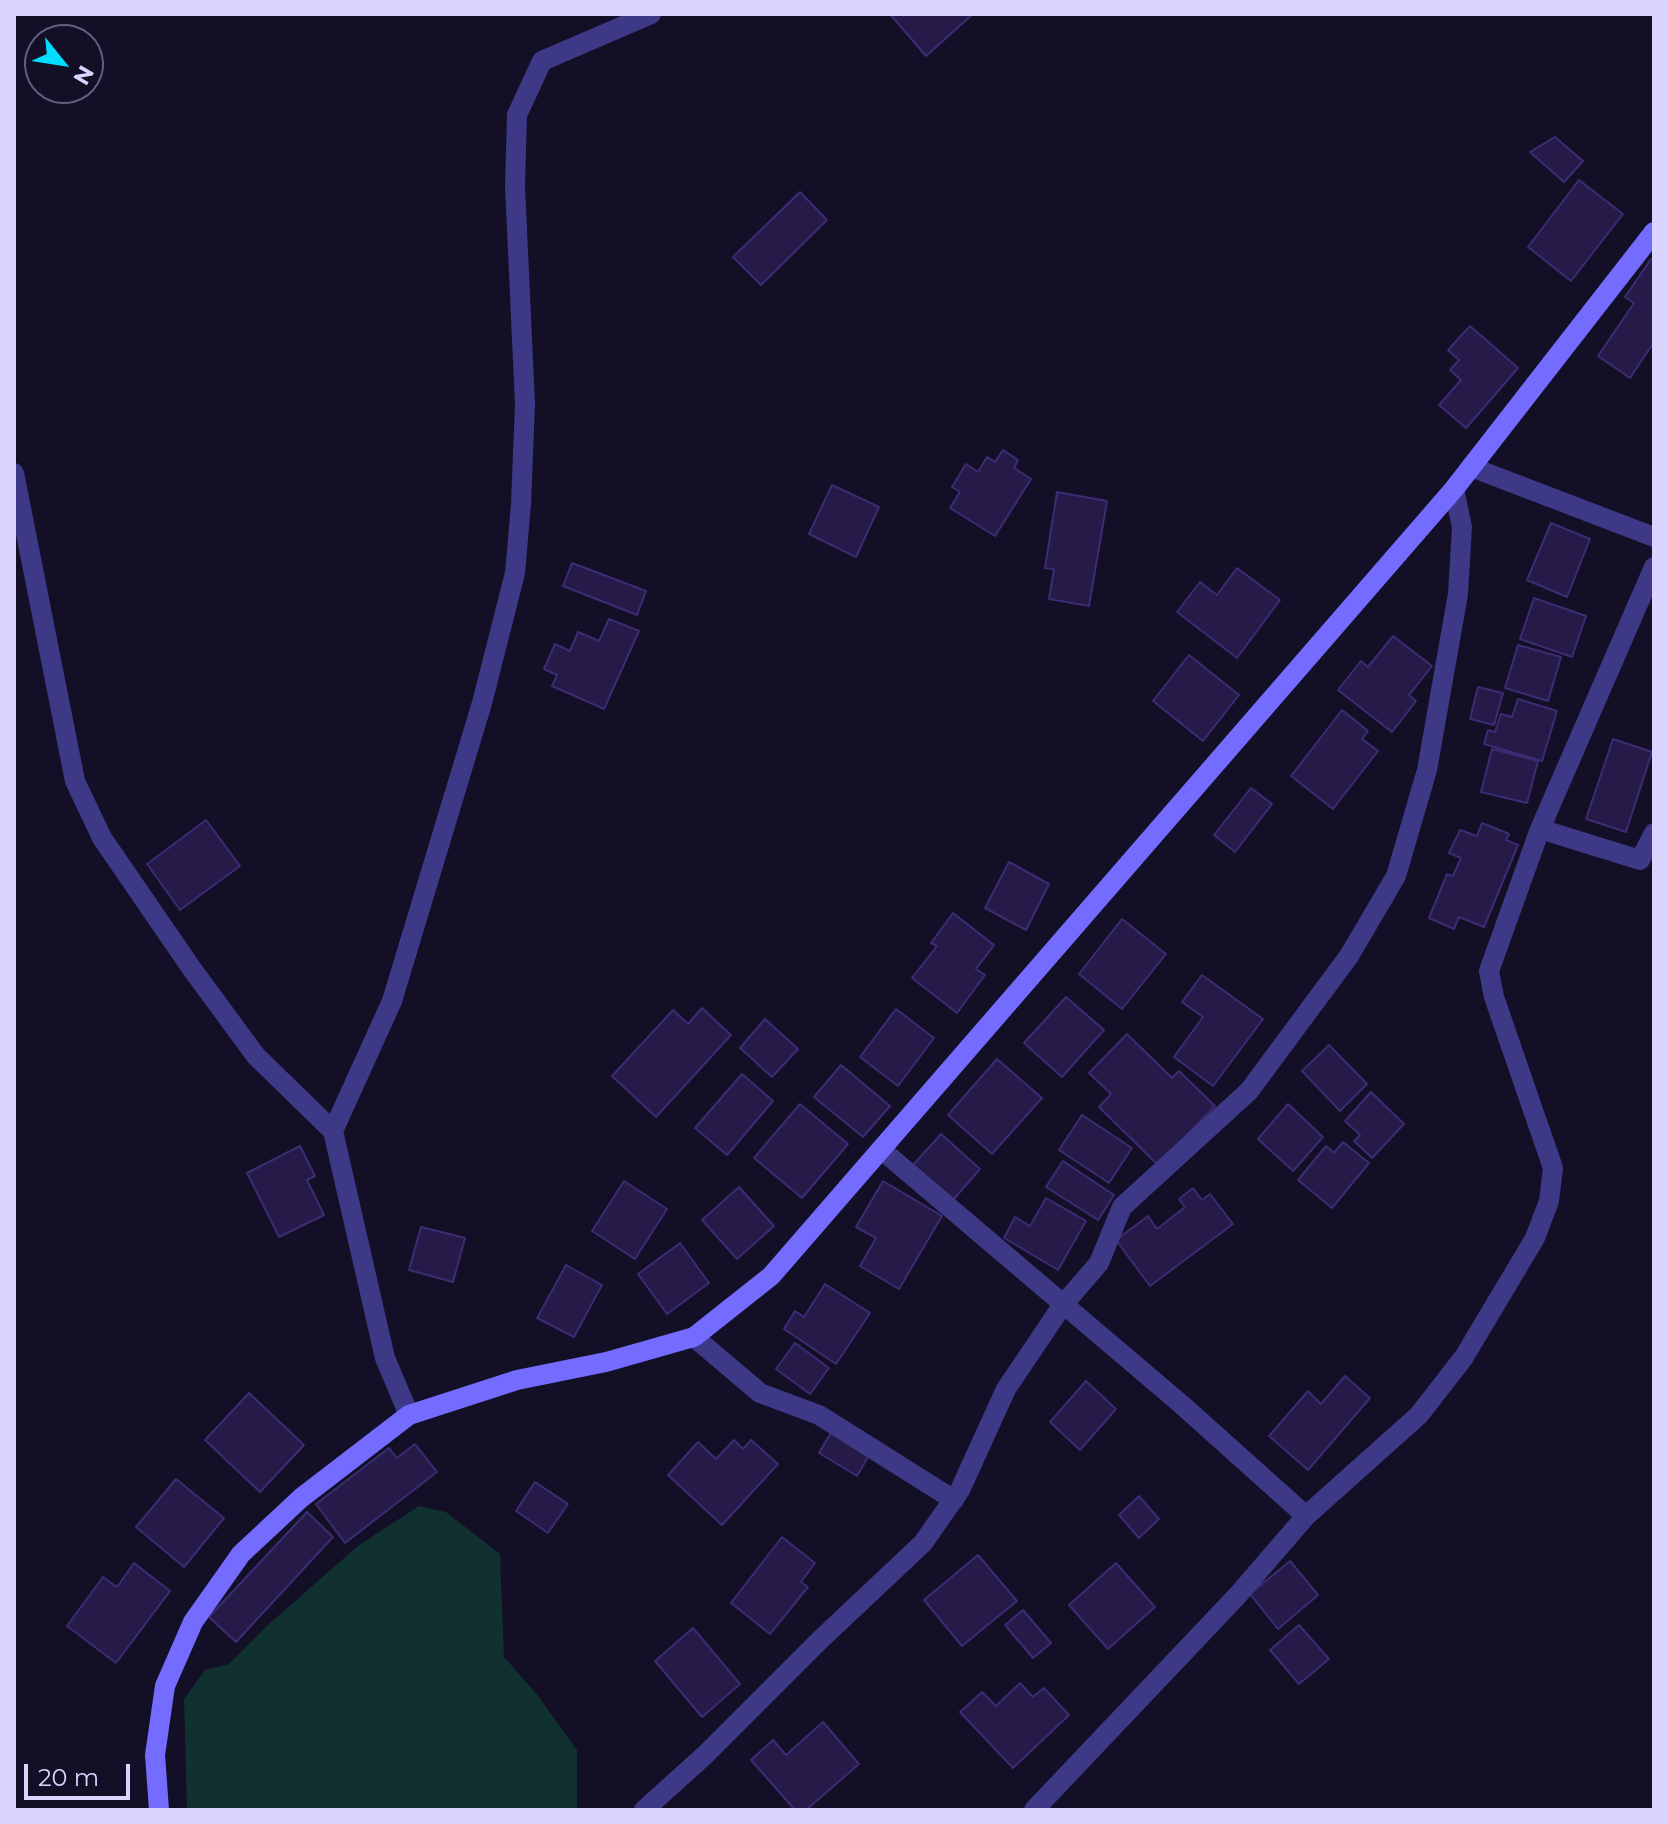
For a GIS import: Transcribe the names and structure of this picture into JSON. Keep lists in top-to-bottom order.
{
  "scale_bar": "20 m",
  "north": "bottom right"
}
